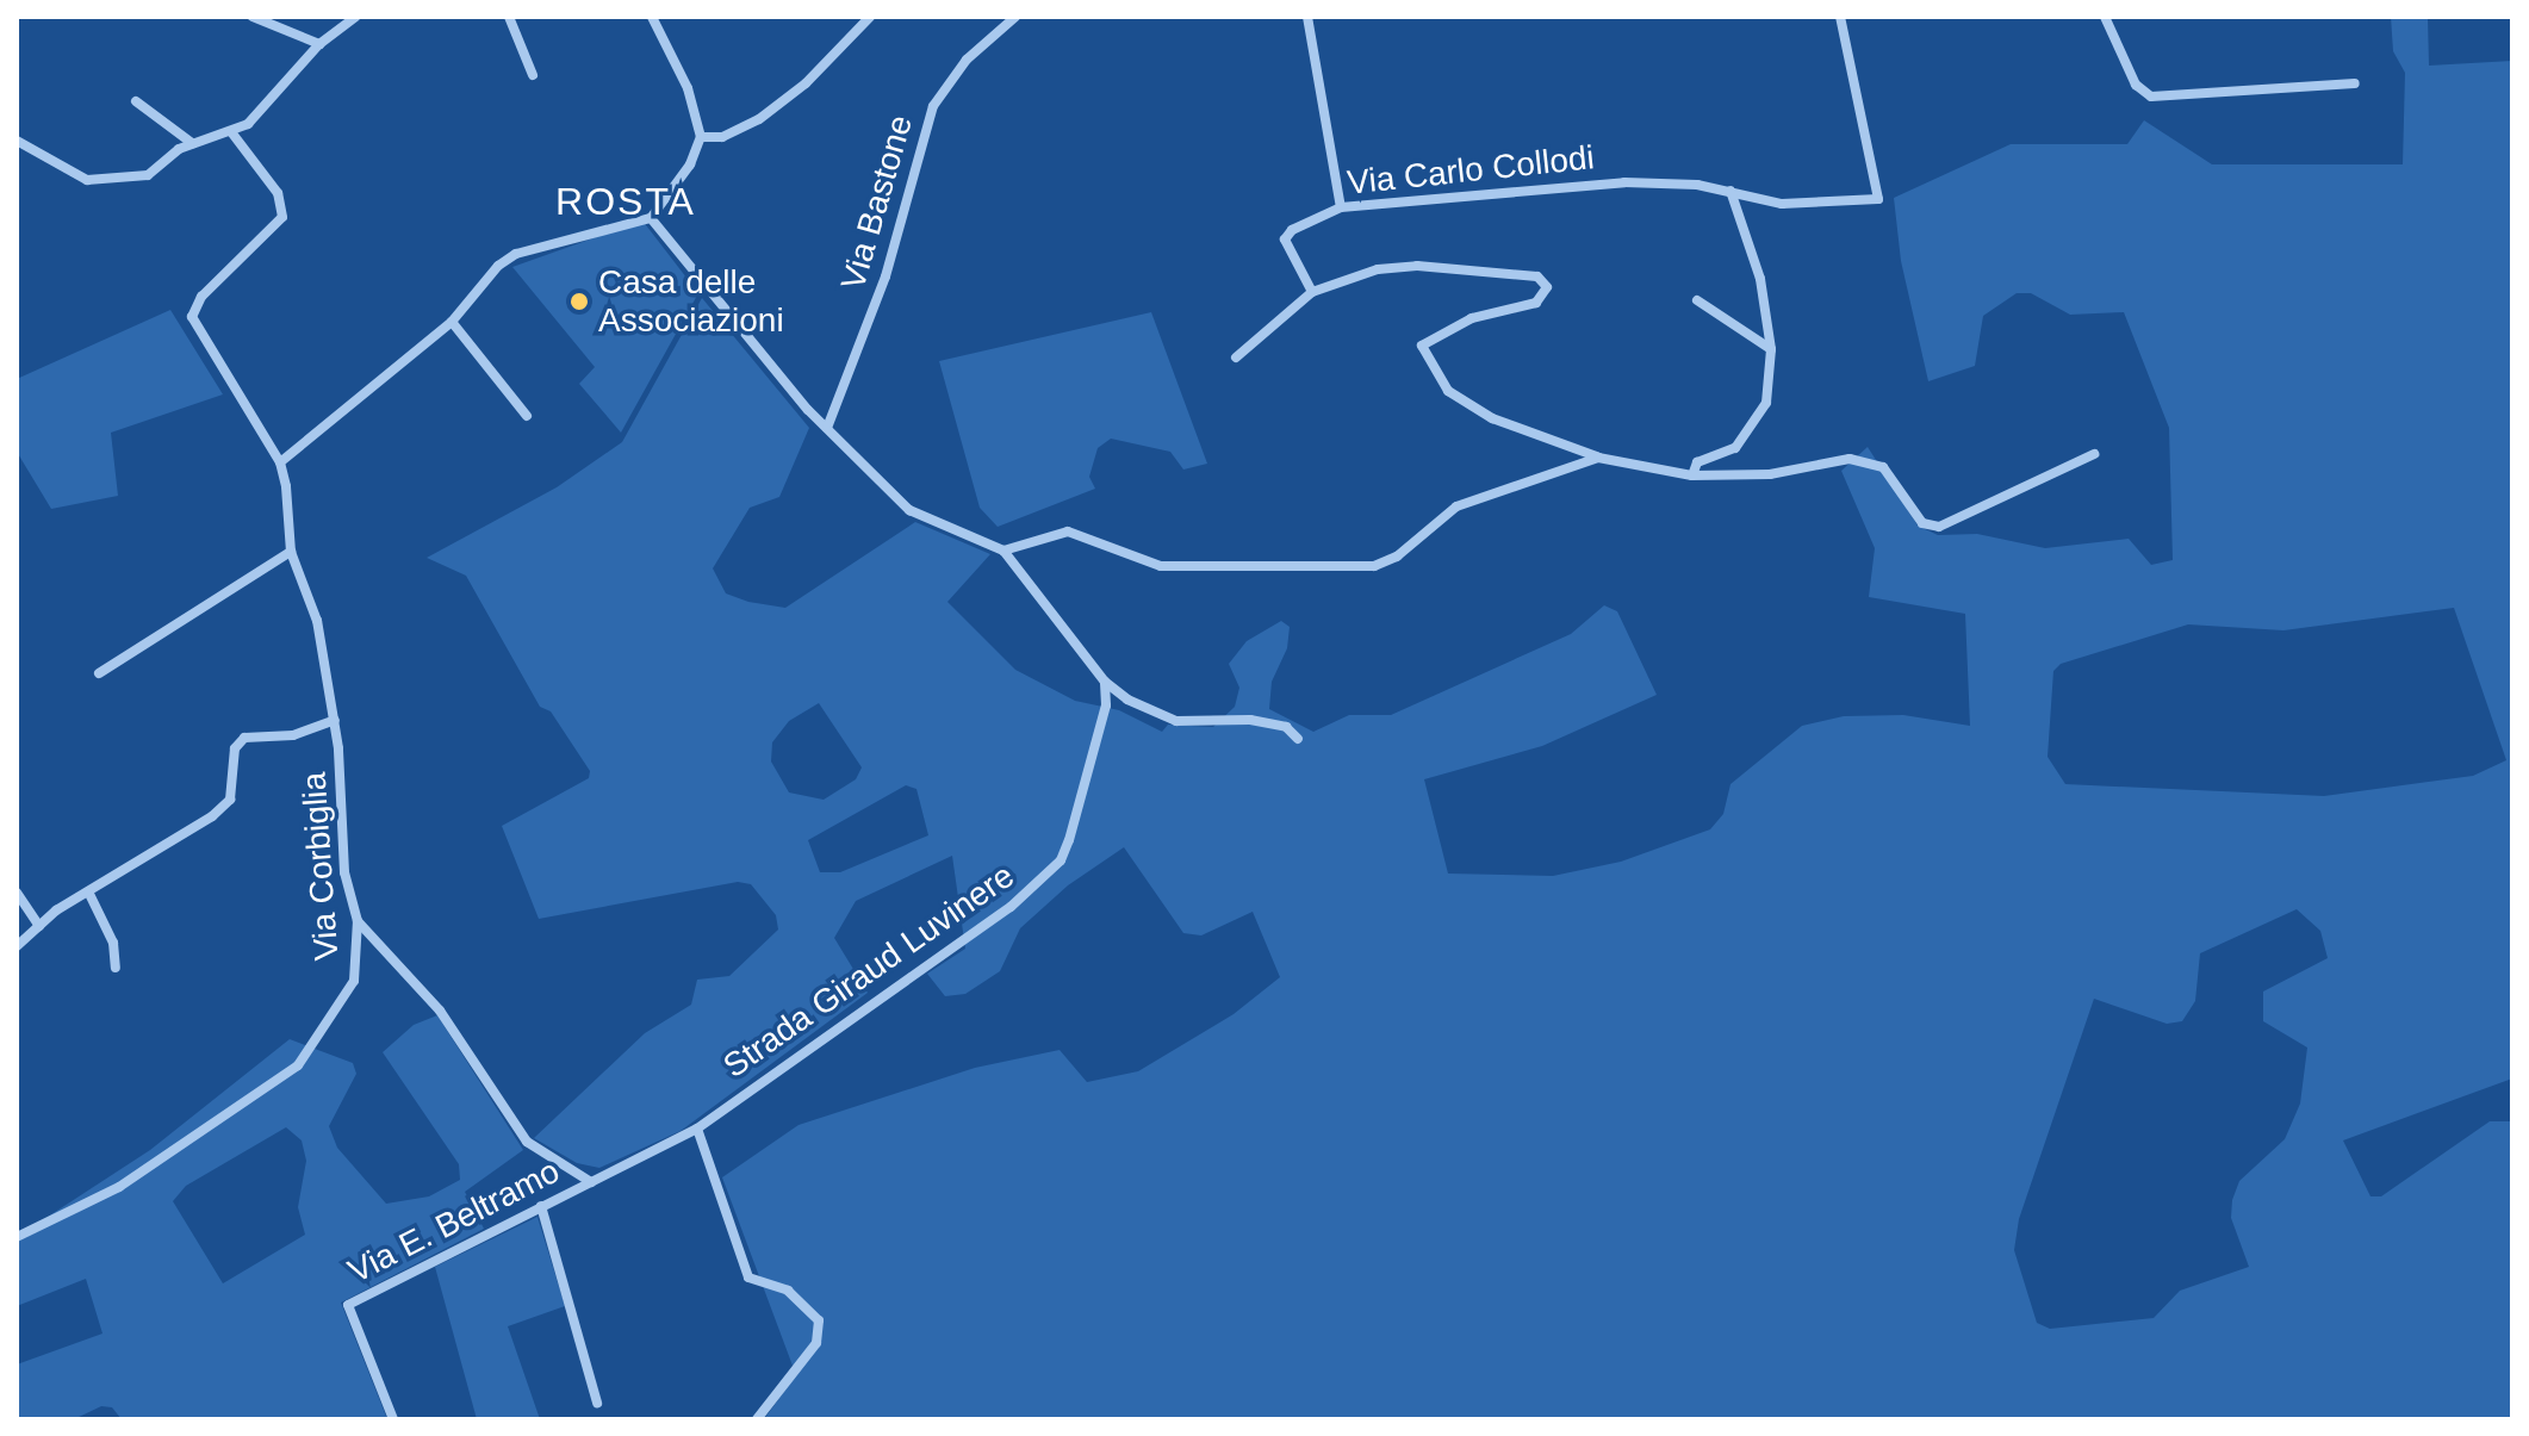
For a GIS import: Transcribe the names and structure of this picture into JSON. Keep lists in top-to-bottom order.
{
  "streets": {
    "street": [
      "Via Carlo Collodi",
      "Via Bastone",
      "Via Corbiglia",
      "Strada Giraud Luvinere",
      "Via E. Beltramo"
    ]
  },
  "crossings": [
    ["Strada Giraud Luvinere", "Via E. Beltramo"]
  ],
  "districts": ["ROSTA"],
  "places": ["Casa delle Associazioni"]
}
